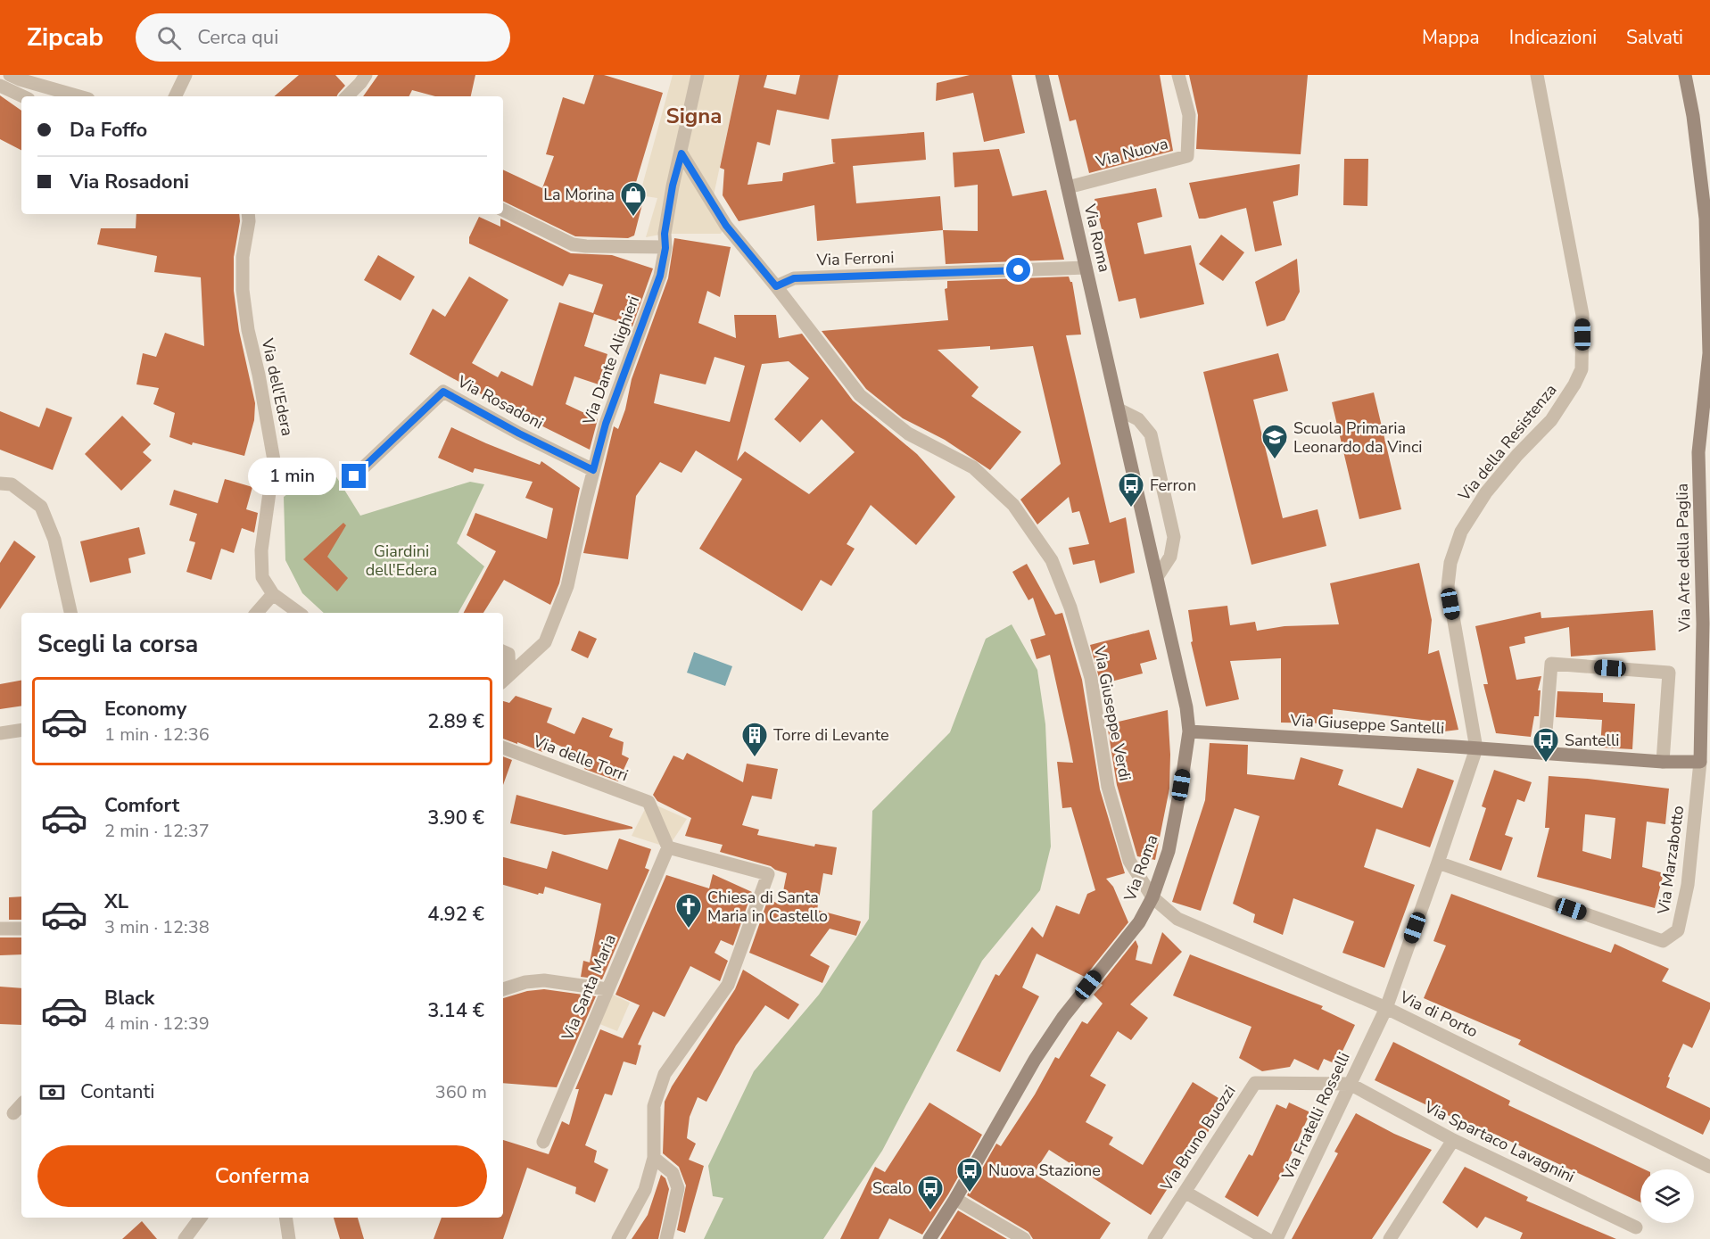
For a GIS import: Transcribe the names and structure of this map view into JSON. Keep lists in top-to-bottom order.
{
  "streets": {
    "main road": ["Via Roma", "Via Arte della Paglia", "Via Giuseppe Santelli"],
    "street": [
      "Via Nuova",
      "Via Ferroni",
      "Via Dante Alighieri",
      "Via dell'Edera",
      "Via Rosadoni",
      "Via della Resistenza",
      "Via Giuseppe Verdi",
      "Via delle Torri",
      "Via Marzabotto",
      "Via Santa Maria",
      "Via di Porto",
      "Via Fratelli Rosselli",
      "Via Bruno Buozzi",
      "Via Spartaco Lavagnini"
    ]
  },
  "crossings": [
    ["Via Nuova", "Via Roma"],
    ["Via Roma", "Via Ferroni"],
    ["Via Roma", "Via Giuseppe Verdi"],
    ["Via Roma", "Via Giuseppe Santelli"],
    ["Via Roma", "Via di Porto"],
    ["Via Ferroni", "Via Giuseppe Verdi"],
    ["Via Dante Alighieri", "Via Rosadoni"],
    ["Via Dante Alighieri", "Via Giuseppe Verdi"],
    ["Via della Resistenza", "Via Giuseppe Santelli"],
    ["Via della Resistenza", "Via Marzabotto"],
    ["Via della Resistenza", "Via di Porto"],
    ["Via della Resistenza", "Via Fratelli Rosselli"],
    ["Via Arte della Paglia", "Via Giuseppe Santelli"],
    ["Via Arte della Paglia", "Via Marzabotto"],
    ["Via Giuseppe Verdi", "Via di Porto"],
    ["Via Giuseppe Santelli", "Via Marzabotto"],
    ["Via delle Torri", "Via Santa Maria"],
    ["Via di Porto", "Via Fratelli Rosselli"],
    ["Via Fratelli Rosselli", "Via Bruno Buozzi"],
    ["Via Fratelli Rosselli", "Via Spartaco Lavagnini"],
    ["Via Bruno Buozzi", "Via Spartaco Lavagnini"]
  ],
  "districts": ["Signa"],
  "parks": ["Giardini dell'Edera"],
  "places": {
    "shop": ["La Morina"],
    "school or university": ["Scuola Primaria Leonardo da Vinci"],
    "bus stop": [
      "Ferron",
      "Santelli",
      "Nuova Stazione",
      "Scalo"
    ],
    "building": ["Torre di Levante"],
    "church": ["Chiesa di Santa Maria in Castello"]
  },
  "page": {
    "header": "Zipcab",
    "search": "Cerca qui",
    "nav": ["Mappa", "Indicazioni", "Salvati"],
    "banner": ["Da Foffo", "Via Rosadoni"],
    "bubble": "1 min",
    "heading": "Scegli la corsa",
    "list": [
      {
        "name": "Economy",
        "note": "1 min · 12:36",
        "value": "2.89 €"
      },
      {
        "name": "Comfort",
        "note": "2 min · 12:37",
        "value": "3.90 €"
      },
      {
        "name": "XL",
        "note": "3 min · 12:38",
        "value": "4.92 €"
      },
      {
        "name": "Black",
        "note": "4 min · 12:39",
        "value": "3.14 €"
      }
    ],
    "pay": ["Contanti", "360 m"],
    "buttons": "Conferma"
  }
}
